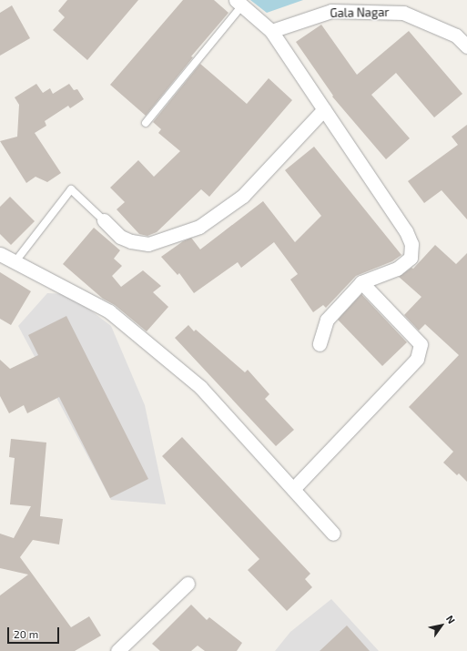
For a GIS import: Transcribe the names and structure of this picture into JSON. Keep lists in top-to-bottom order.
{
  "streets": {
    "street": ["Gala Nagar"]
  },
  "scale_bar": "20 m",
  "north": "top right"
}
